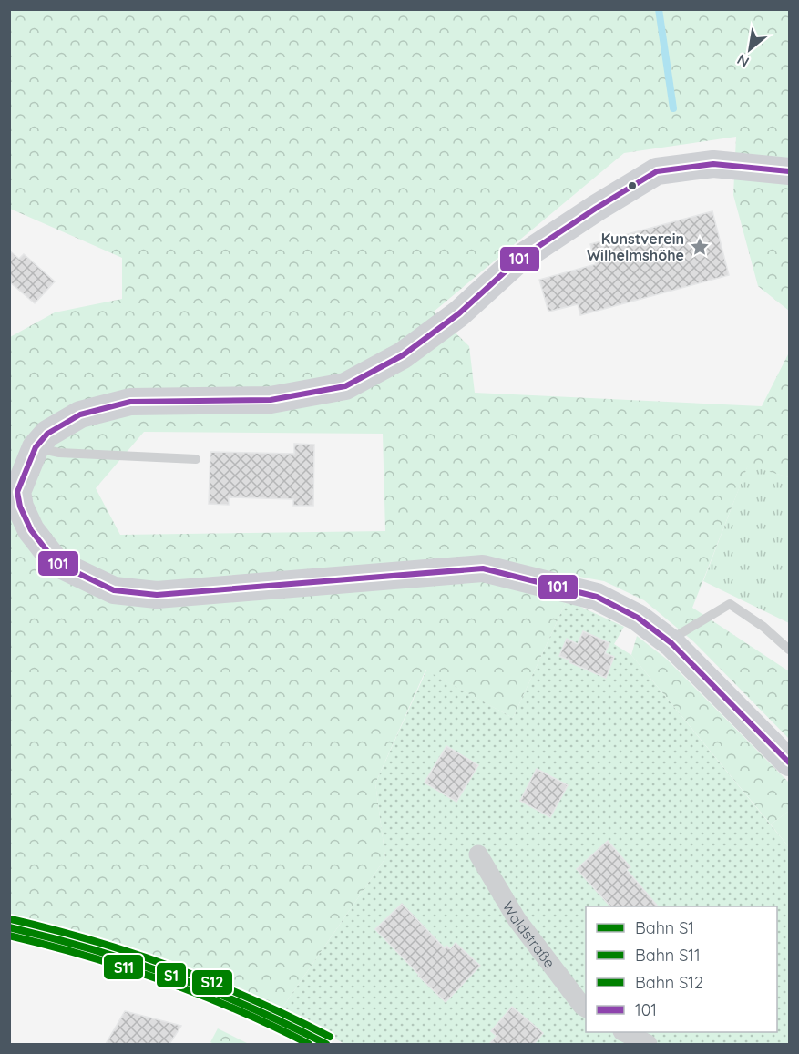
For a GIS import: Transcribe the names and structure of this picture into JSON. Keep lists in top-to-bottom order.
{
  "streets": {
    "street": ["Waldstraße"]
  },
  "places": {
    "place": ["Kunstverein Wilhelmshöhe"]
  },
  "lines": [
    "transit line 101",
    "rail line S12",
    "rail line S1",
    "rail line S11"
  ],
  "legend": [
    "Bahn S1",
    "Bahn S11",
    "Bahn S12",
    "101"
  ],
  "north": "bottom left"
}
